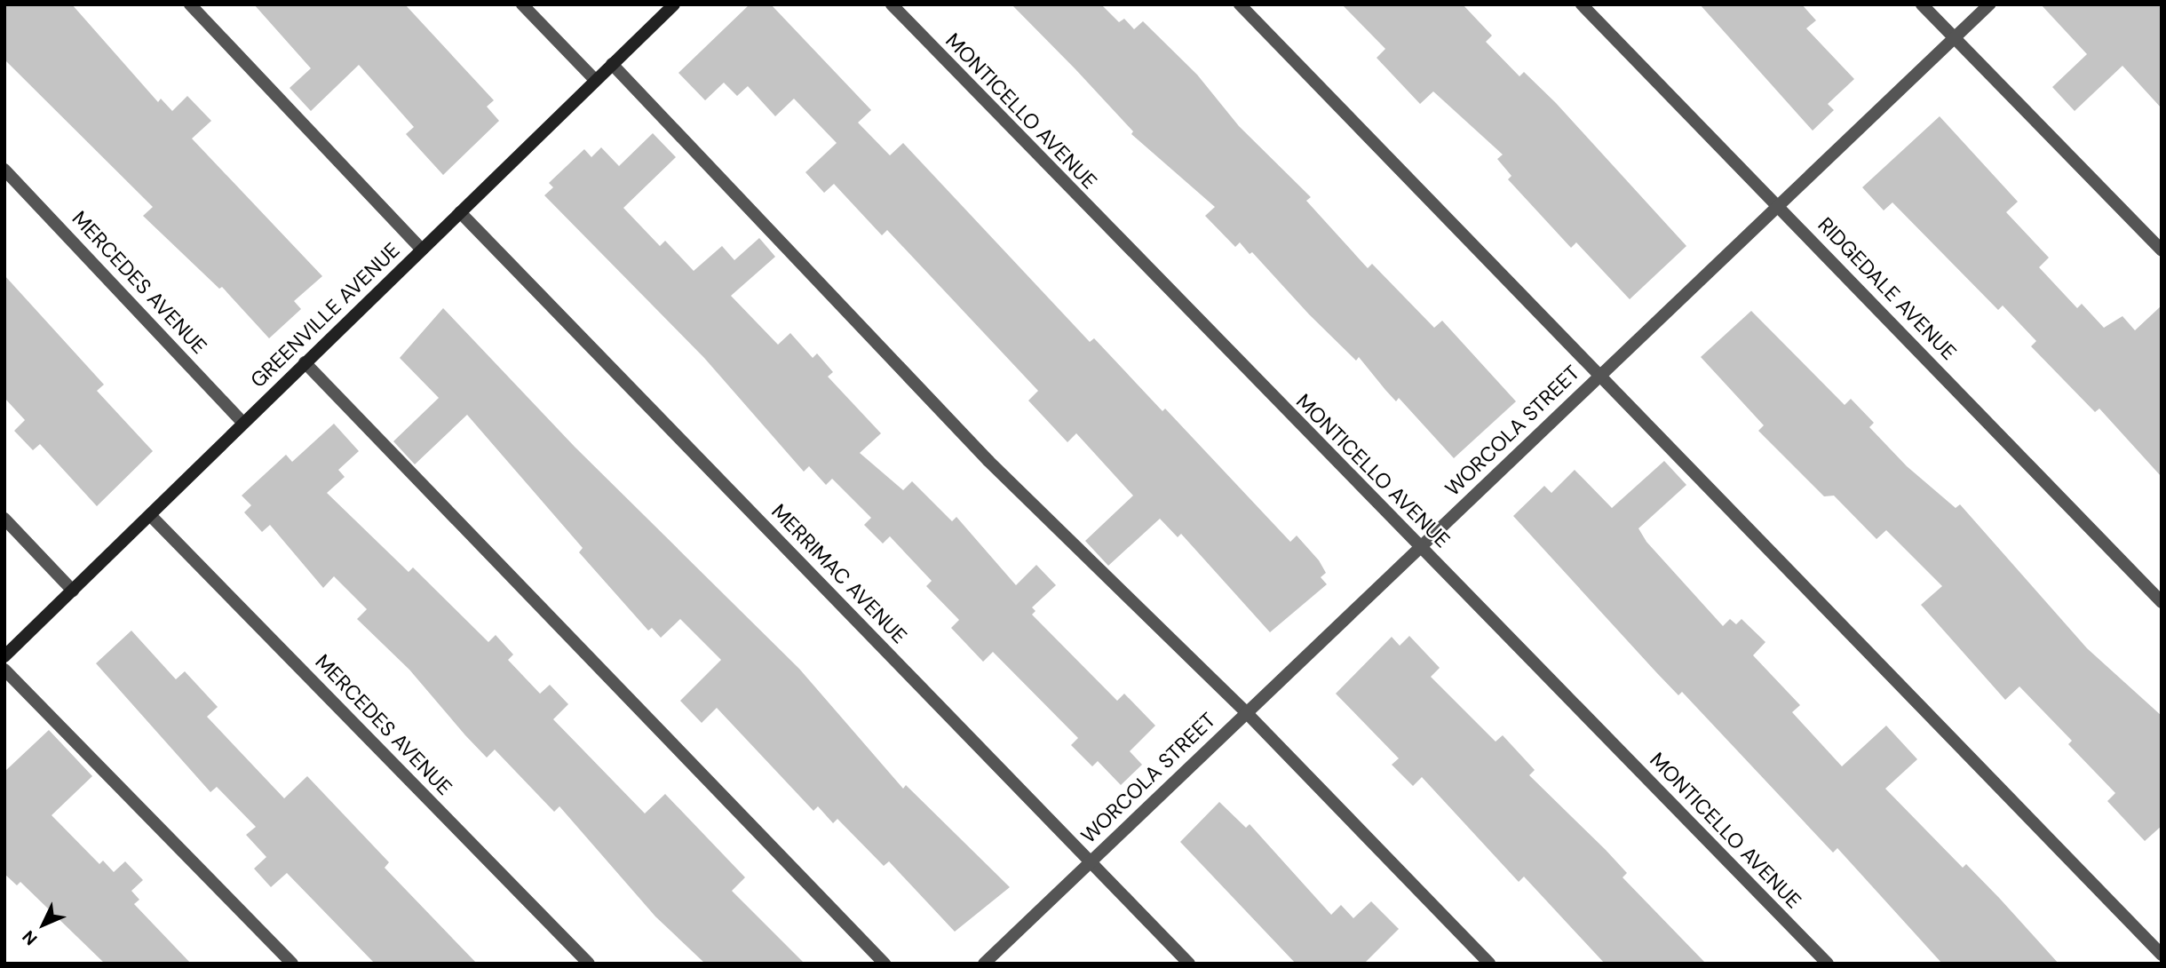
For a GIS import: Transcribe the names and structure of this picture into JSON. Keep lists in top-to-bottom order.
{
  "streets": {
    "main road": ["GREENVILLE AVENUE"],
    "street": [
      "MONTICELLO AVENUE",
      "MERCEDES AVENUE",
      "RIDGEDALE AVENUE",
      "WORCOLA STREET",
      "MERRIMAC AVENUE"
    ]
  },
  "crossings": [
    ["MONTICELLO AVENUE", "WORCOLA STREET"],
    ["MERCEDES AVENUE", "GREENVILLE AVENUE"],
    ["RIDGEDALE AVENUE", "WORCOLA STREET"],
    ["GREENVILLE AVENUE", "MERRIMAC AVENUE"],
    ["WORCOLA STREET", "MERRIMAC AVENUE"]
  ],
  "north": "bottom left"
}
